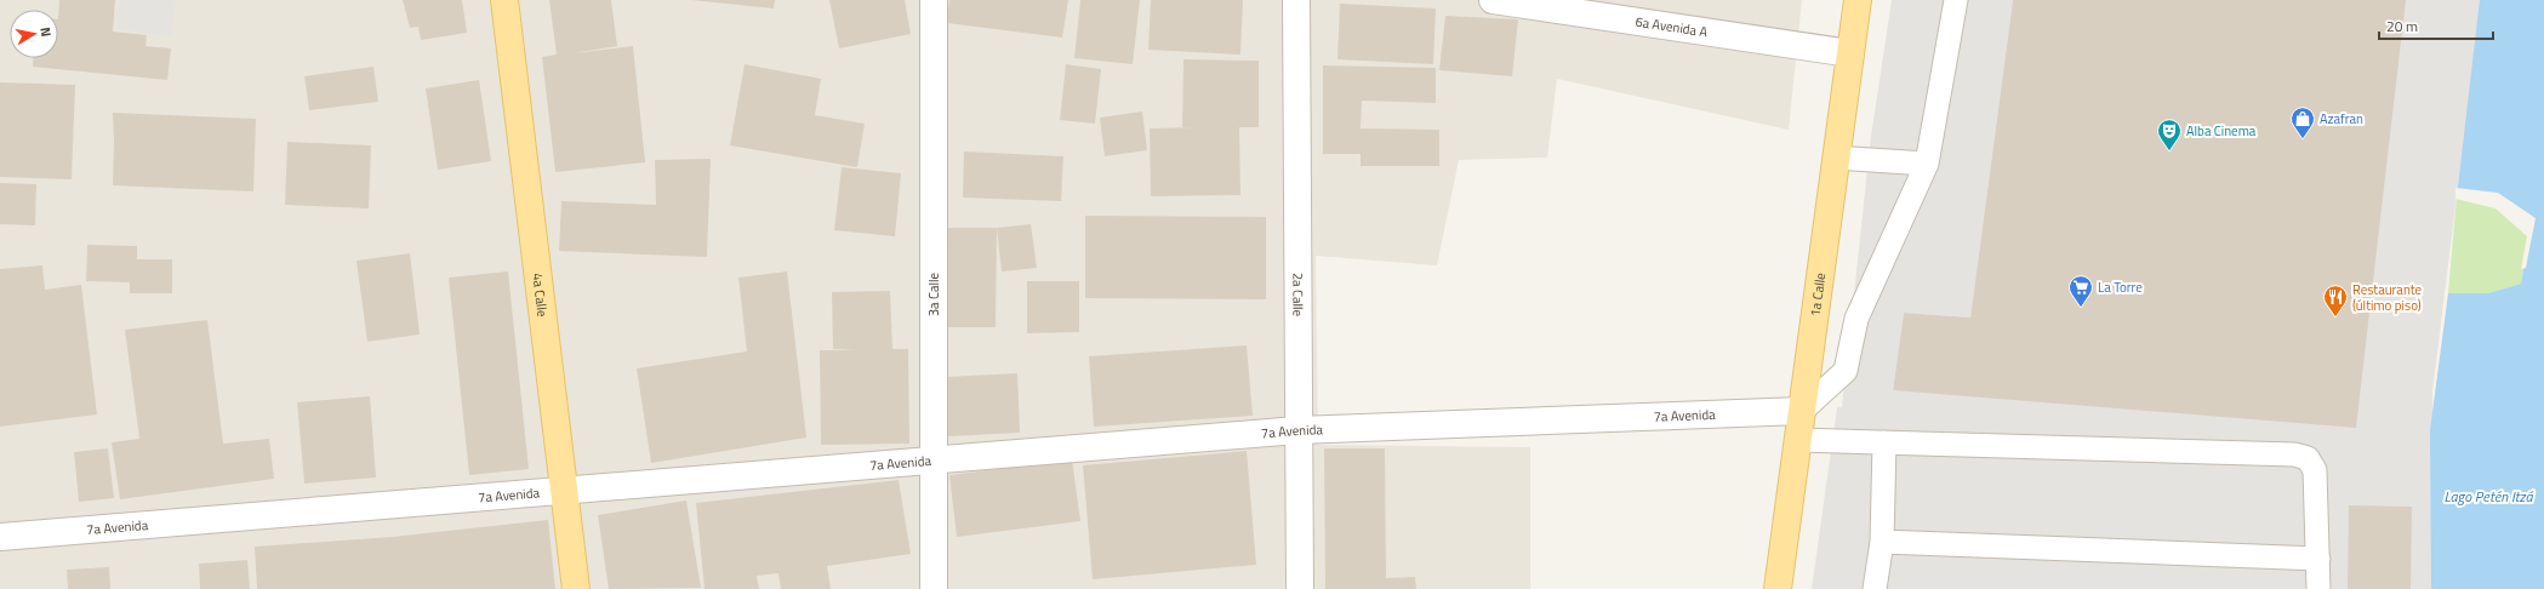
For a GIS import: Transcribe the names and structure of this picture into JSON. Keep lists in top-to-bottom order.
{
  "streets": {
    "main road": ["4a Calle", "1a Calle"],
    "street": [
      "6a Avenida A",
      "3a Calle",
      "2a Calle",
      "7a Avenida"
    ]
  },
  "crossings": [
    ["6a Avenida A", "1a Calle"],
    ["4a Calle", "7a Avenida"],
    ["3a Calle", "7a Avenida"],
    ["2a Calle", "7a Avenida"],
    ["1a Calle", "7a Avenida"]
  ],
  "water": ["Lago Petén Itzá"],
  "places": {
    "shop": ["Azafran"],
    "theatre": ["Alba Cinema"],
    "supermarket": ["La Torre"],
    "restaurant": ["Restaurante (último piso)"]
  },
  "scale_bar": "20 m",
  "north": "right"
}
